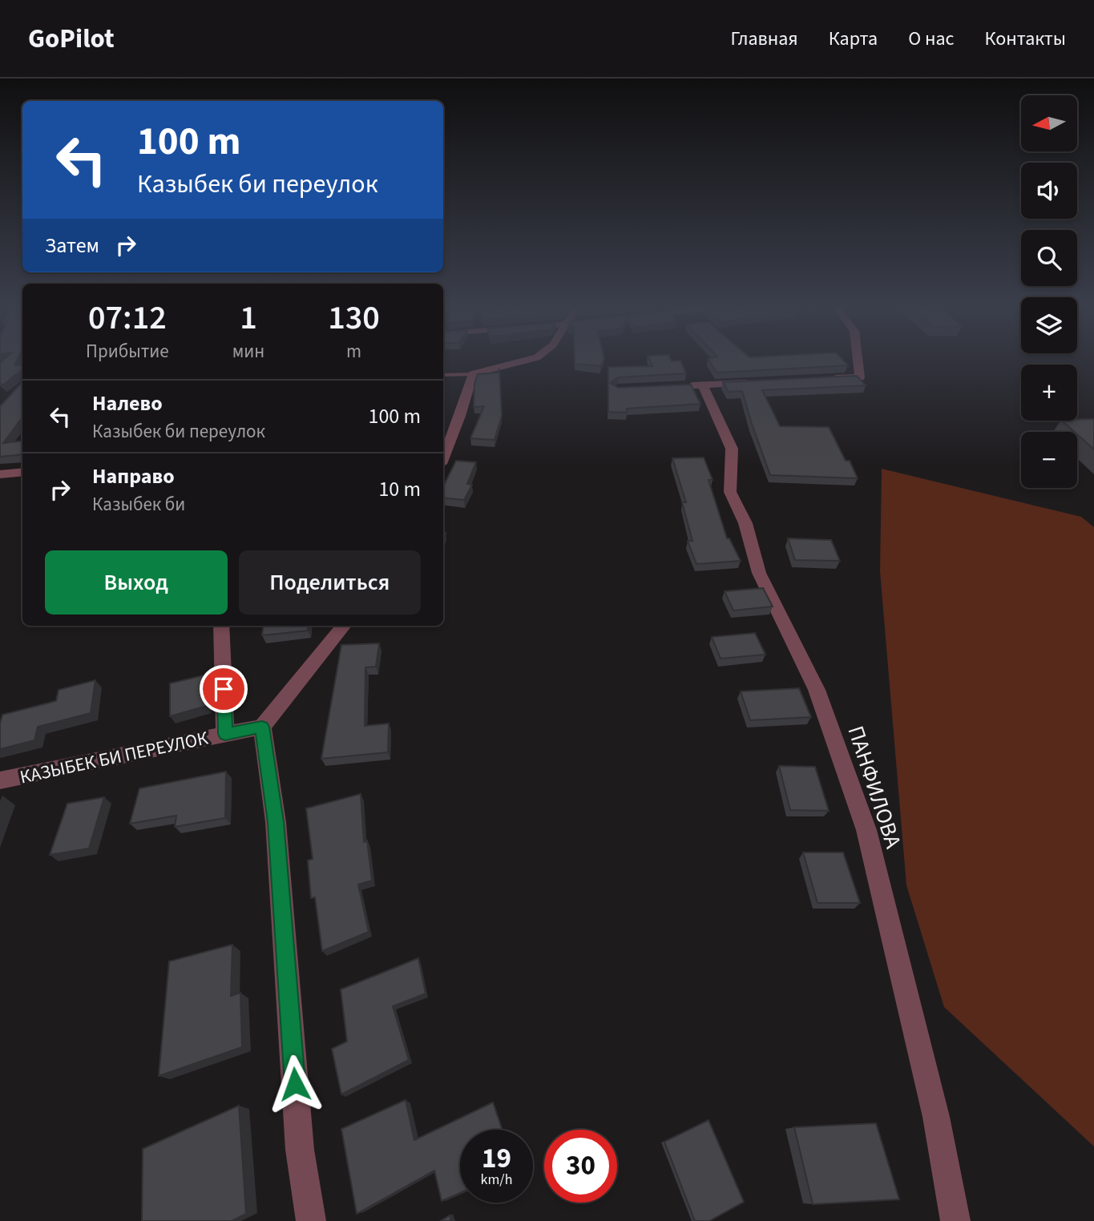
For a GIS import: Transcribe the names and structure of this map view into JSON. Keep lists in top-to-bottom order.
{
  "streets": {
    "street": ["КАЗЫБЕК БИ ПЕРЕУЛОК", "ПАНФИЛОВА"]
  },
  "north": "left",
  "page": {
    "header": "GoPilot",
    "nav": [
      "Главная",
      "Карта",
      "О нас",
      "Контакты"
    ],
    "map_buttons": ["+", "−"],
    "turn": ["100 m", "Казыбек би переулок"],
    "then": "Затем",
    "eta": [
      "07:12",
      "Прибытие",
      "1",
      "мин",
      "130",
      "m"
    ],
    "list": [
      {
        "name": "Налево",
        "note": "Казыбек би переулок",
        "value": "100 m"
      },
      {
        "name": "Направо",
        "note": "Казыбек би",
        "value": "10 m"
      }
    ],
    "buttons": ["Выход", "Поделиться"],
    "speed": "19 km/h",
    "limit": "30"
  }
}
